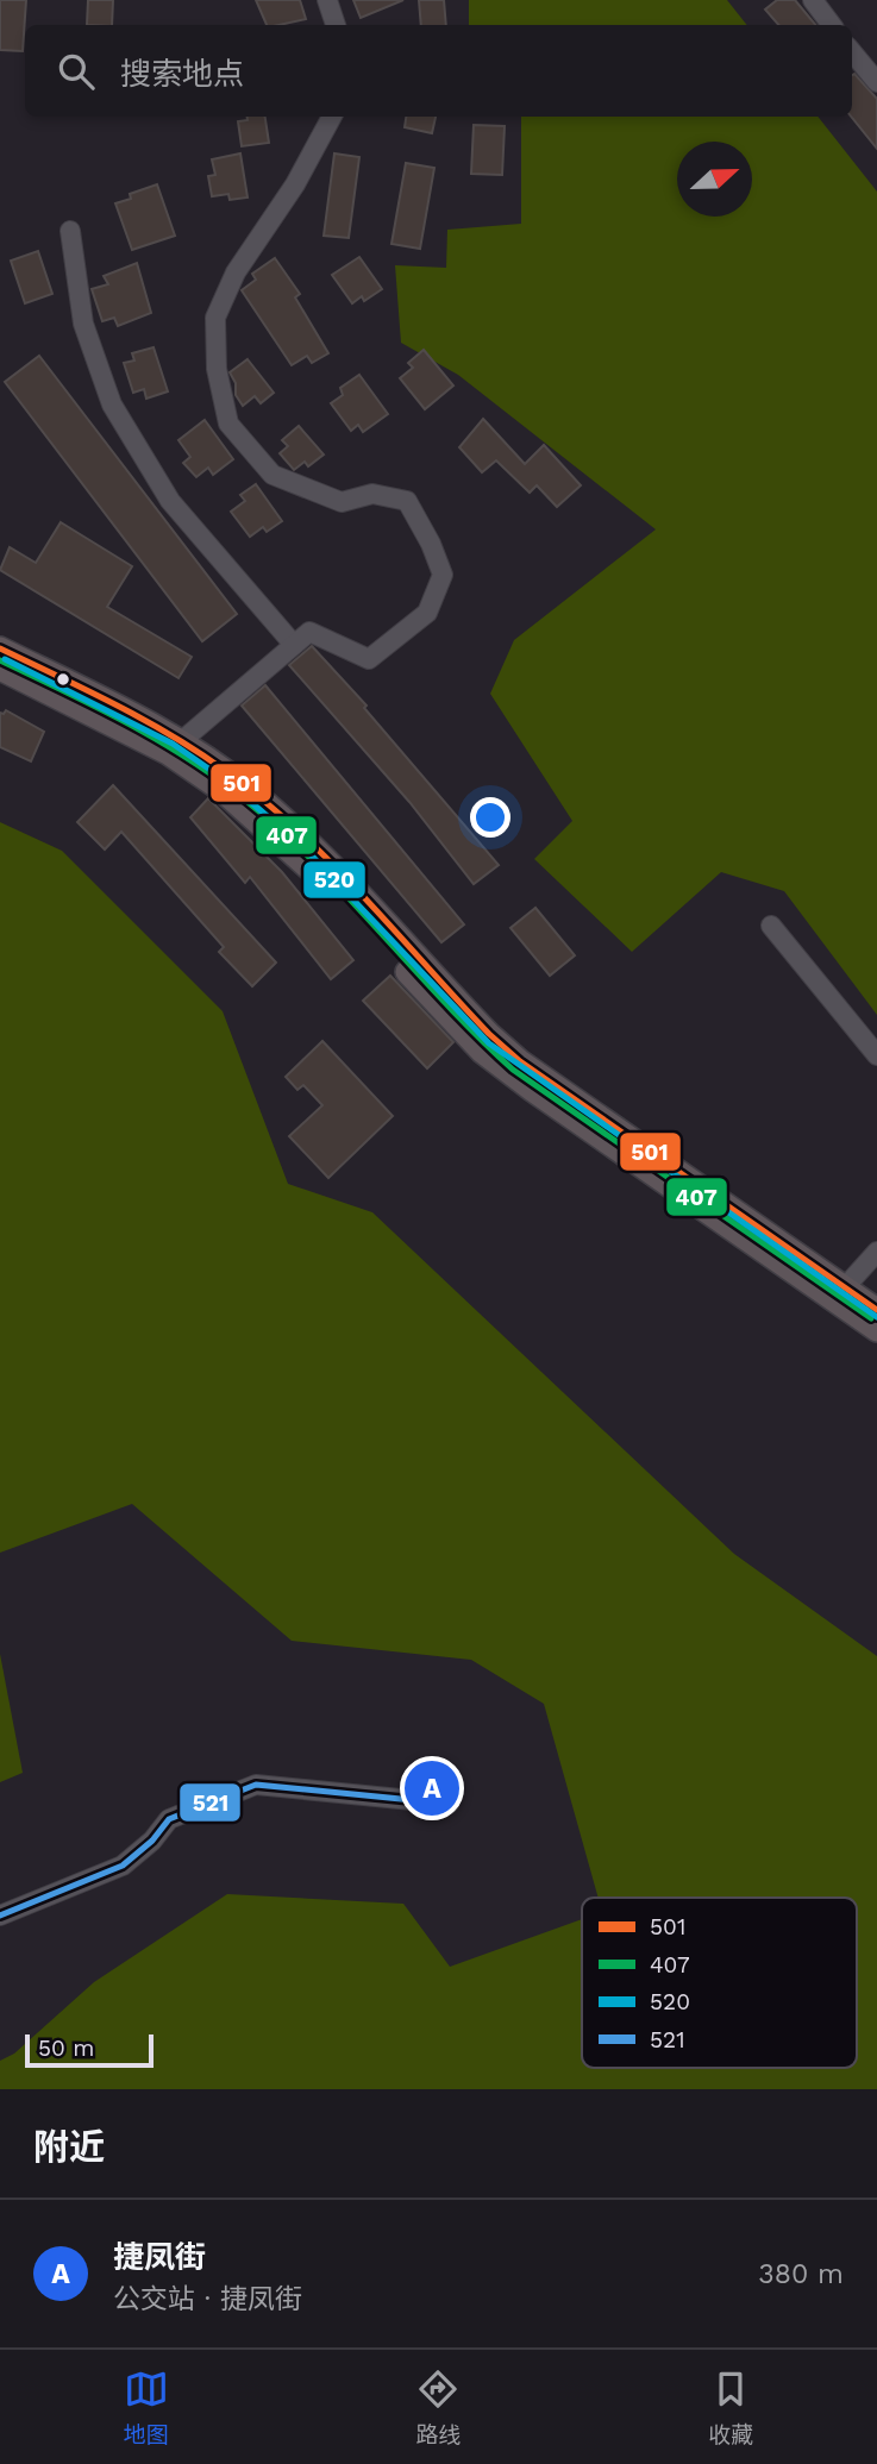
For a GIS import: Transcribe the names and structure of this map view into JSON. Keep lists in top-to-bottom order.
{
  "lines": [
    "transit line 501",
    "transit line 520",
    "transit line 407",
    "transit line 521"
  ],
  "legend": [
    "501",
    "407",
    "520",
    "521"
  ],
  "scale_bar": "50 m",
  "north": "right",
  "page": {
    "search": "搜索地点",
    "pins": "A",
    "scale": "50 m",
    "heading": "附近",
    "list": [
      {
        "mark": "A",
        "name": "捷凤街",
        "note": "公交站 · 捷凤街",
        "value": "380 m"
      }
    ],
    "nav": ["地图", "路线", "收藏"]
  }
}
